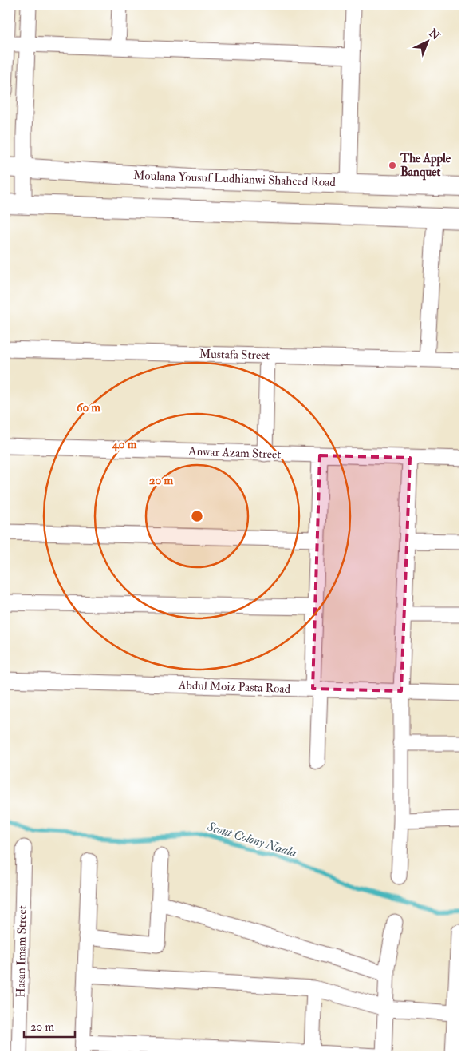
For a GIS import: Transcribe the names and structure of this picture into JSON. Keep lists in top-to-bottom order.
{
  "streets": {
    "street": [
      "Moulana Yousuf Ludhianwi Shaheed Road",
      "Mustafa Street",
      "Аnwar Azam Street",
      "Abdul Moiz Pasta Road",
      "Hasan Imam Street"
    ]
  },
  "water": ["Scout Colony Naala"],
  "places": ["The Apple Banquet"],
  "scale_bar": "20 m",
  "north": "top right",
  "rings": ["60 m", "40 m", "20 m"]
}
